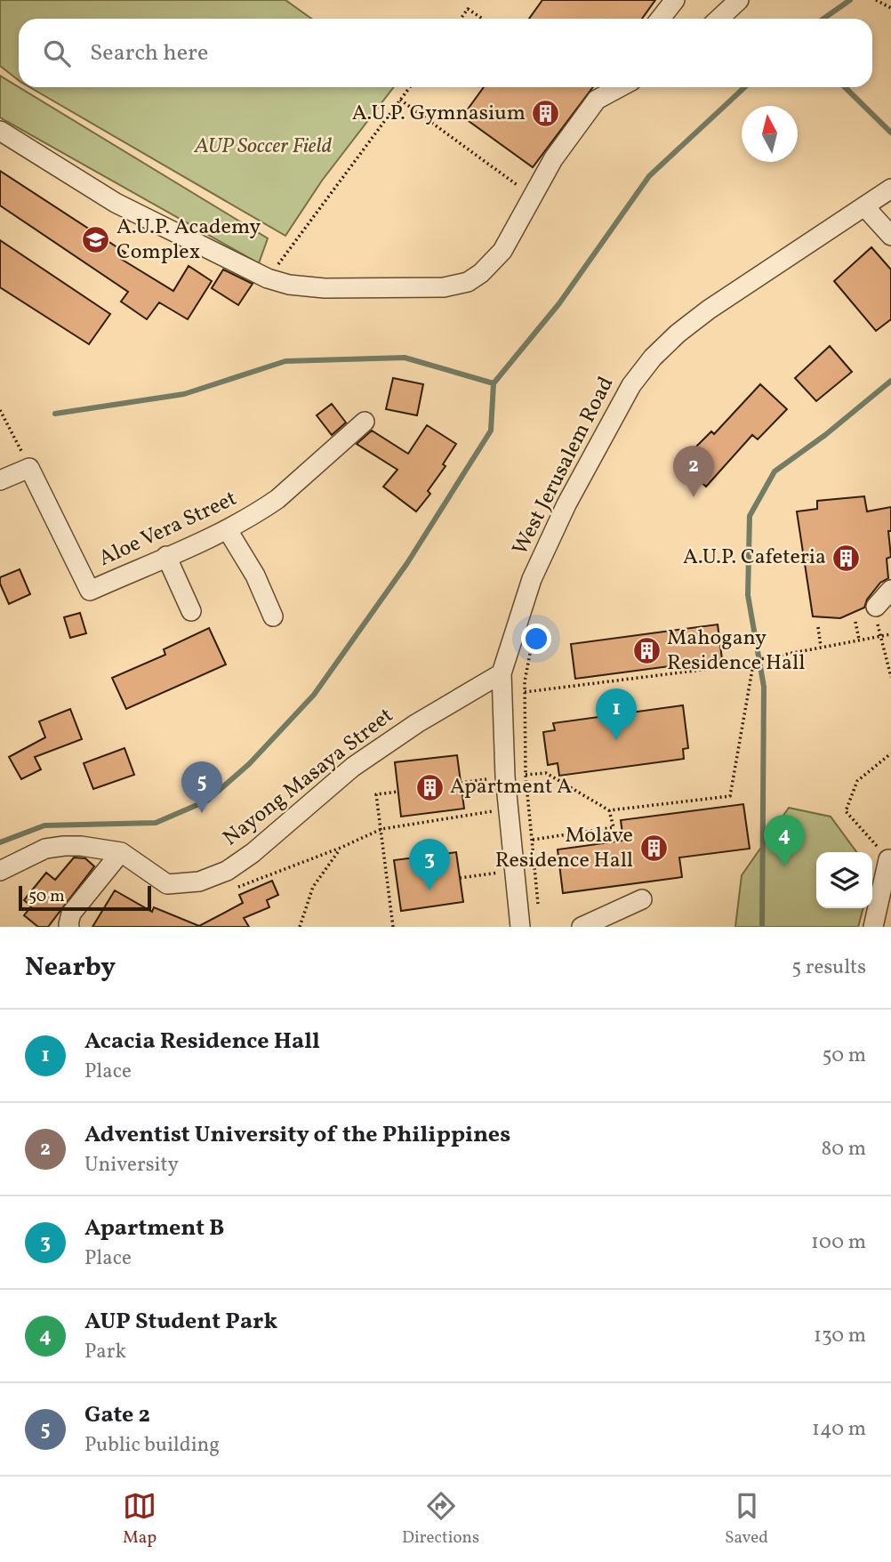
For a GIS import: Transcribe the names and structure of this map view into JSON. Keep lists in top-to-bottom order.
{
  "streets": {
    "street": ["West Jerusalem Road", "Aloe Vera Street", "Nayong Masaya Street"]
  },
  "crossings": [
    ["West Jerusalem Road", "Nayong Masaya Street"]
  ],
  "parks": ["AUP Soccer Field"],
  "places": {
    "building": [
      "A.U.P. Gymnasium",
      "A.U.P. Cafeteria",
      "Mahogany Residence Hall",
      "Apartment A",
      "Molave Residence Hall"
    ],
    "school or university": ["A.U.P. Academy Complex"]
  },
  "scale_bar": "50 m",
  "north": "top",
  "page": {
    "search": "Search here",
    "pins": [
      "2",
      "1",
      "5",
      "4",
      "3"
    ],
    "scale": "50 m",
    "heading": ["Nearby", "5 results"],
    "list": [
      {
        "mark": "1",
        "name": "Acacia Residence Hall",
        "note": "Place",
        "value": "50 m"
      },
      {
        "mark": "2",
        "name": "Adventist University of the Philippines",
        "note": "University",
        "value": "80 m"
      },
      {
        "mark": "3",
        "name": "Apartment B",
        "note": "Place",
        "value": "100 m"
      },
      {
        "mark": "4",
        "name": "AUP Student Park",
        "note": "Park",
        "value": "130 m"
      },
      {
        "mark": "5",
        "name": "Gate 2",
        "note": "Public building",
        "value": "140 m"
      }
    ],
    "nav": ["Map", "Directions", "Saved"]
  }
}
